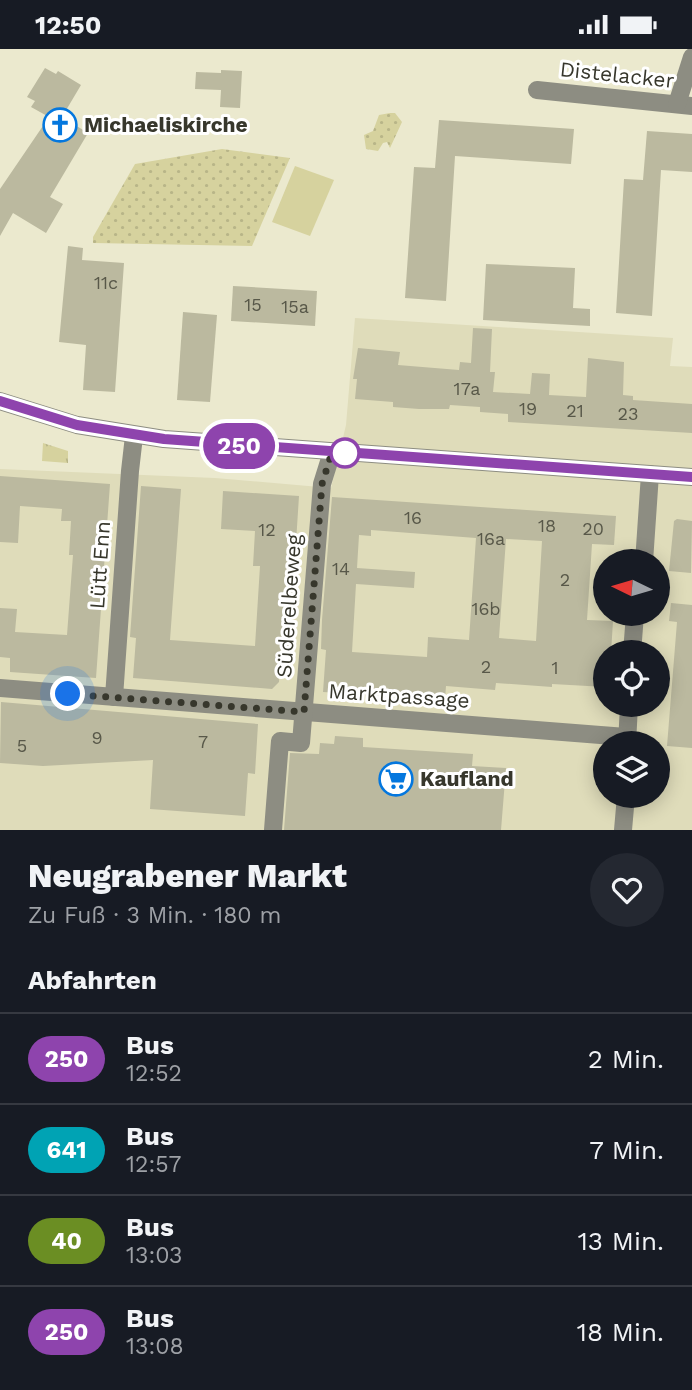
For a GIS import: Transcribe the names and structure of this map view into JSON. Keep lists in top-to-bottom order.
{
  "streets": {
    "street": [
      "Distelacker",
      "Lütt Enn",
      "Süderelbeweg",
      "Marktpassage"
    ]
  },
  "crossings": [
    ["Lütt Enn", "Marktpassage"],
    ["Süderelbeweg", "Marktpassage"]
  ],
  "places": {
    "church": ["Michaeliskirche"],
    "supermarket": ["Kaufland"]
  },
  "lines": ["bus line 250"],
  "house_numbers": [
    "11c",
    "15",
    "15a",
    "17a",
    "19",
    "21",
    "23",
    "16",
    "18",
    "20",
    "12",
    "16a",
    "14",
    "2",
    "16b",
    "2",
    "1",
    "9",
    "7",
    "5"
  ],
  "north": "left",
  "page": {
    "status": "12:50",
    "on_map": "250",
    "heading": [
      ["Neugrabener Markt", "Zu Fuß · 3 Min. · 180 m"],
      "Abfahrten"
    ],
    "list": [
      {
        "mark": "250",
        "name": "Bus",
        "note": "12:52",
        "value": "2 Min."
      },
      {
        "mark": "641",
        "name": "Bus",
        "note": "12:57",
        "value": "7 Min."
      },
      {
        "mark": "40",
        "name": "Bus",
        "note": "13:03",
        "value": "13 Min."
      },
      {
        "mark": "250",
        "name": "Bus",
        "note": "13:08",
        "value": "18 Min."
      }
    ]
  }
}
